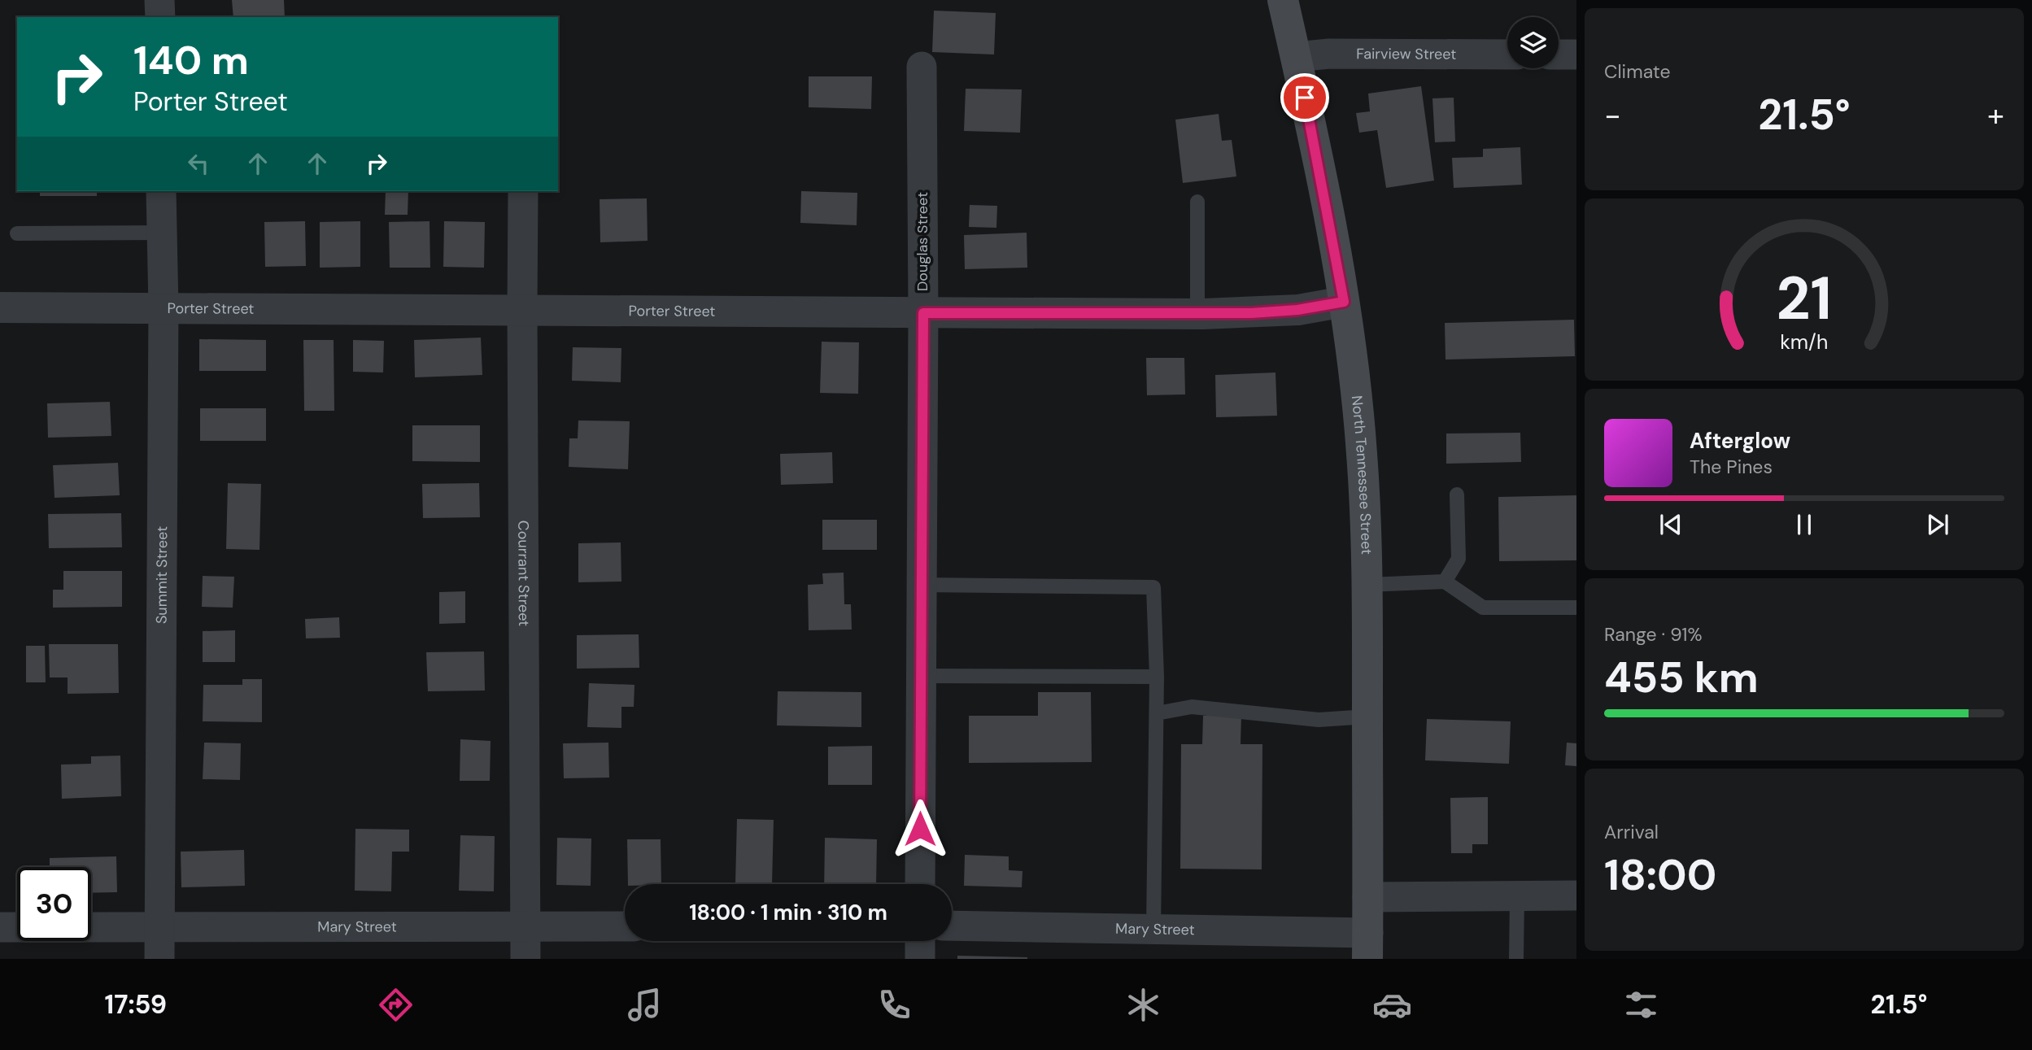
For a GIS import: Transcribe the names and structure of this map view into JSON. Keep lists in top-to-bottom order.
{
  "streets": {
    "main road": ["North Tennessee Street"],
    "street": [
      "Fairview Street",
      "Douglas Street",
      "Porter Street",
      "Summit Street",
      "Courrant Street",
      "Mary Street"
    ]
  },
  "crossings": [
    ["Fairview Street", "North Tennessee Street"],
    ["Douglas Street", "Porter Street"],
    ["Porter Street", "North Tennessee Street"],
    ["Porter Street", "Summit Street"],
    ["Porter Street", "Courrant Street"],
    ["North Tennessee Street", "Mary Street"],
    ["Summit Street", "Mary Street"],
    ["Courrant Street", "Mary Street"]
  ],
  "page": {
    "tile": [
      "Climate",
      ["Range · 91%", "455 km"],
      ["Arrival", "18:00"]
    ],
    "turn": ["140 m", "Porter Street"],
    "heat": ["−", "21.5°", "+"],
    "song": ["Afterglow", "The Pines"],
    "limit": "30",
    "trip": "18:00 · 1 min · 310 m",
    "tabs": ["17:59", "21.5°"],
    "gauge": ["21", "km/h"]
  }
}
